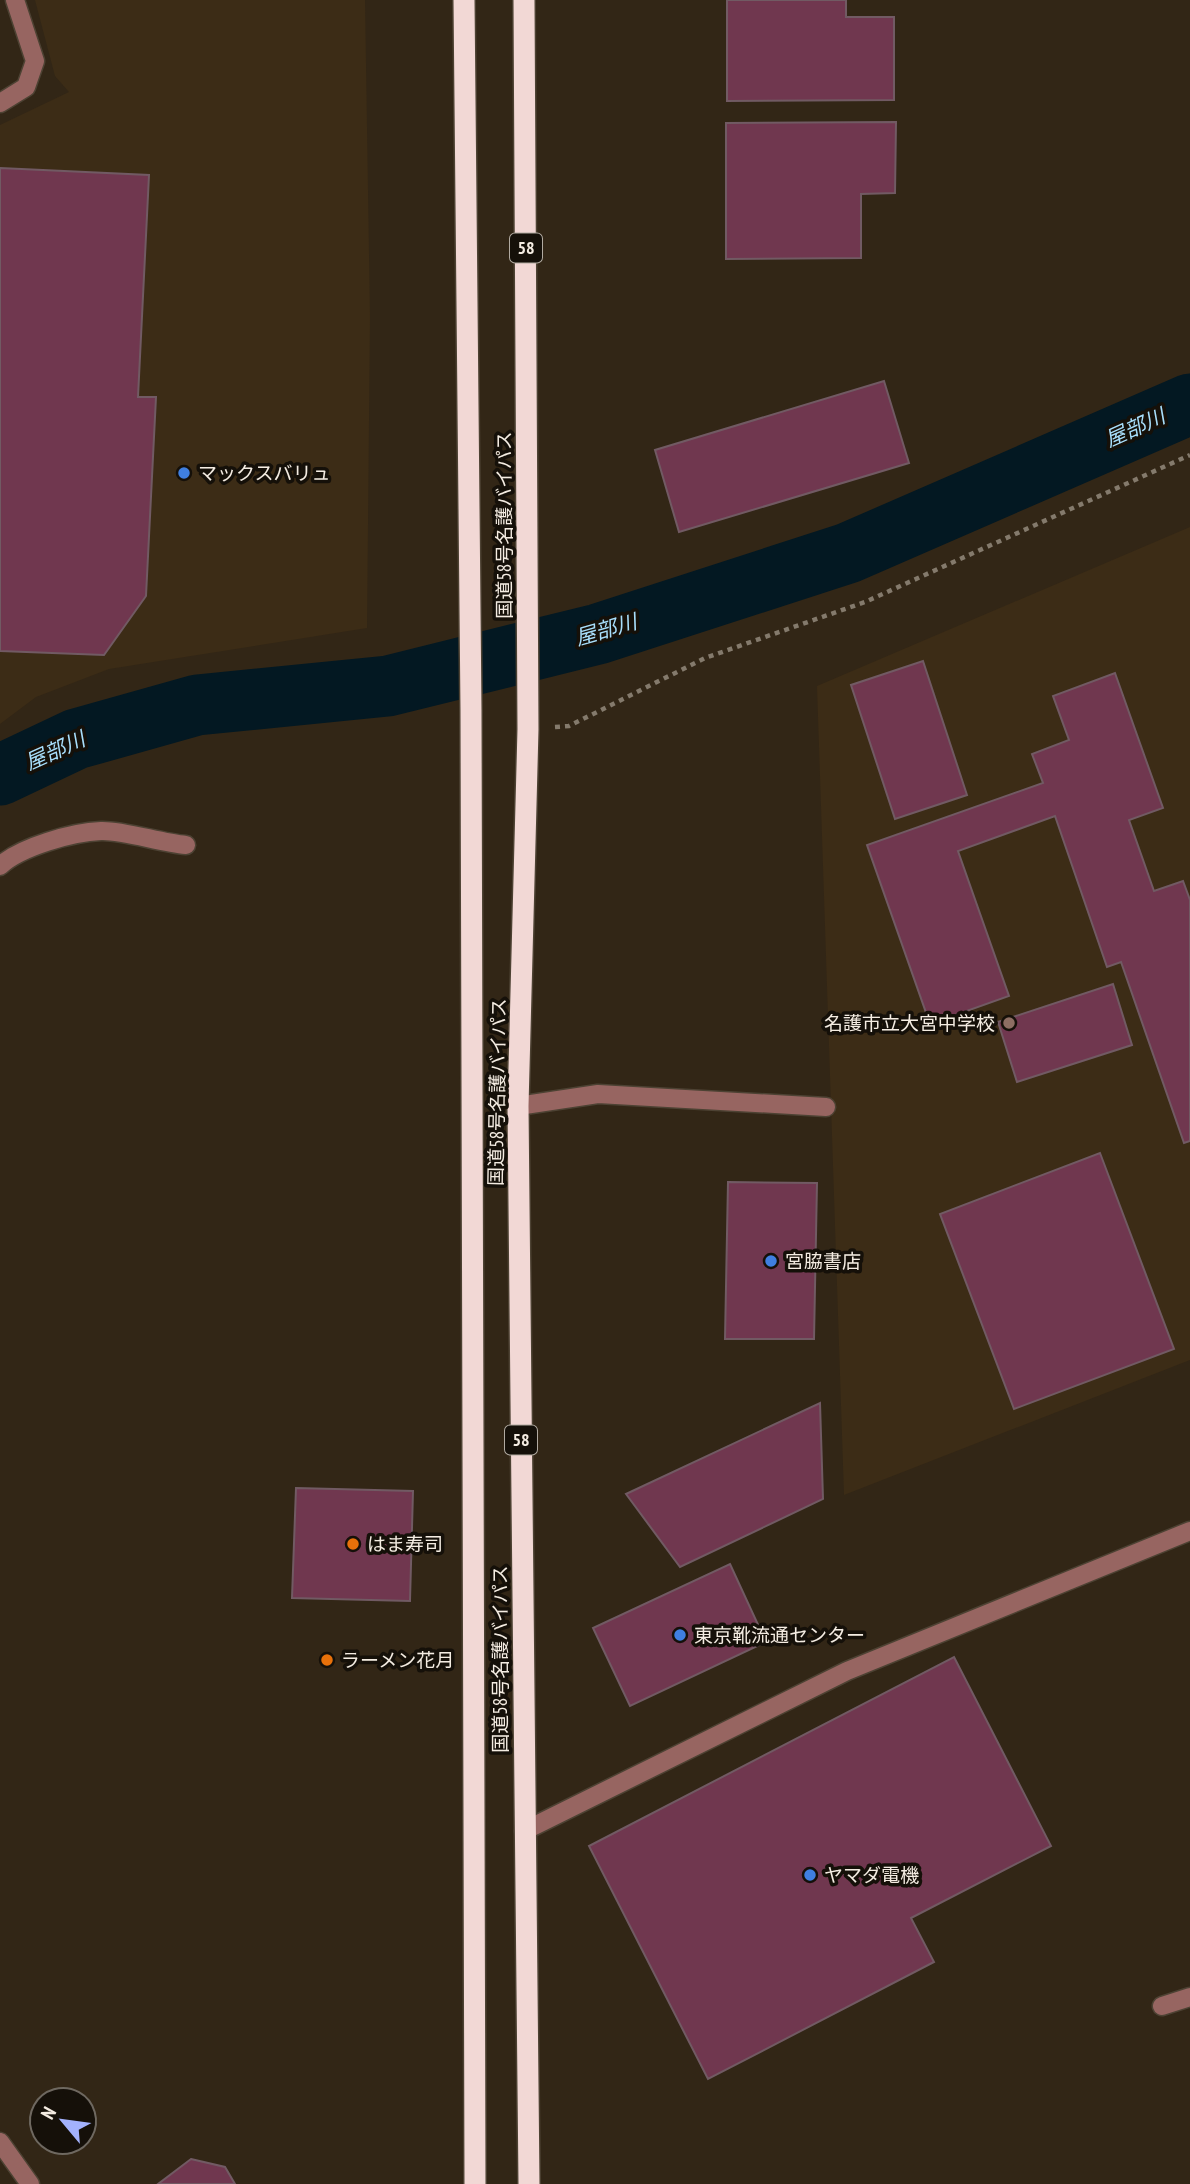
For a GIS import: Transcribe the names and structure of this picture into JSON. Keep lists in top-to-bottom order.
{
  "streets": {
    "highway": ["58", "国道58号名護バイパス"]
  },
  "water": ["屋部川"],
  "places": [
    "マックスバリュ",
    "名護市立大宮中学校",
    "宮脇書店",
    "はま寿司",
    "東京靴流通センター",
    "ラーメン花月",
    "ヤマダ電機"
  ],
  "north": "top left"
}
